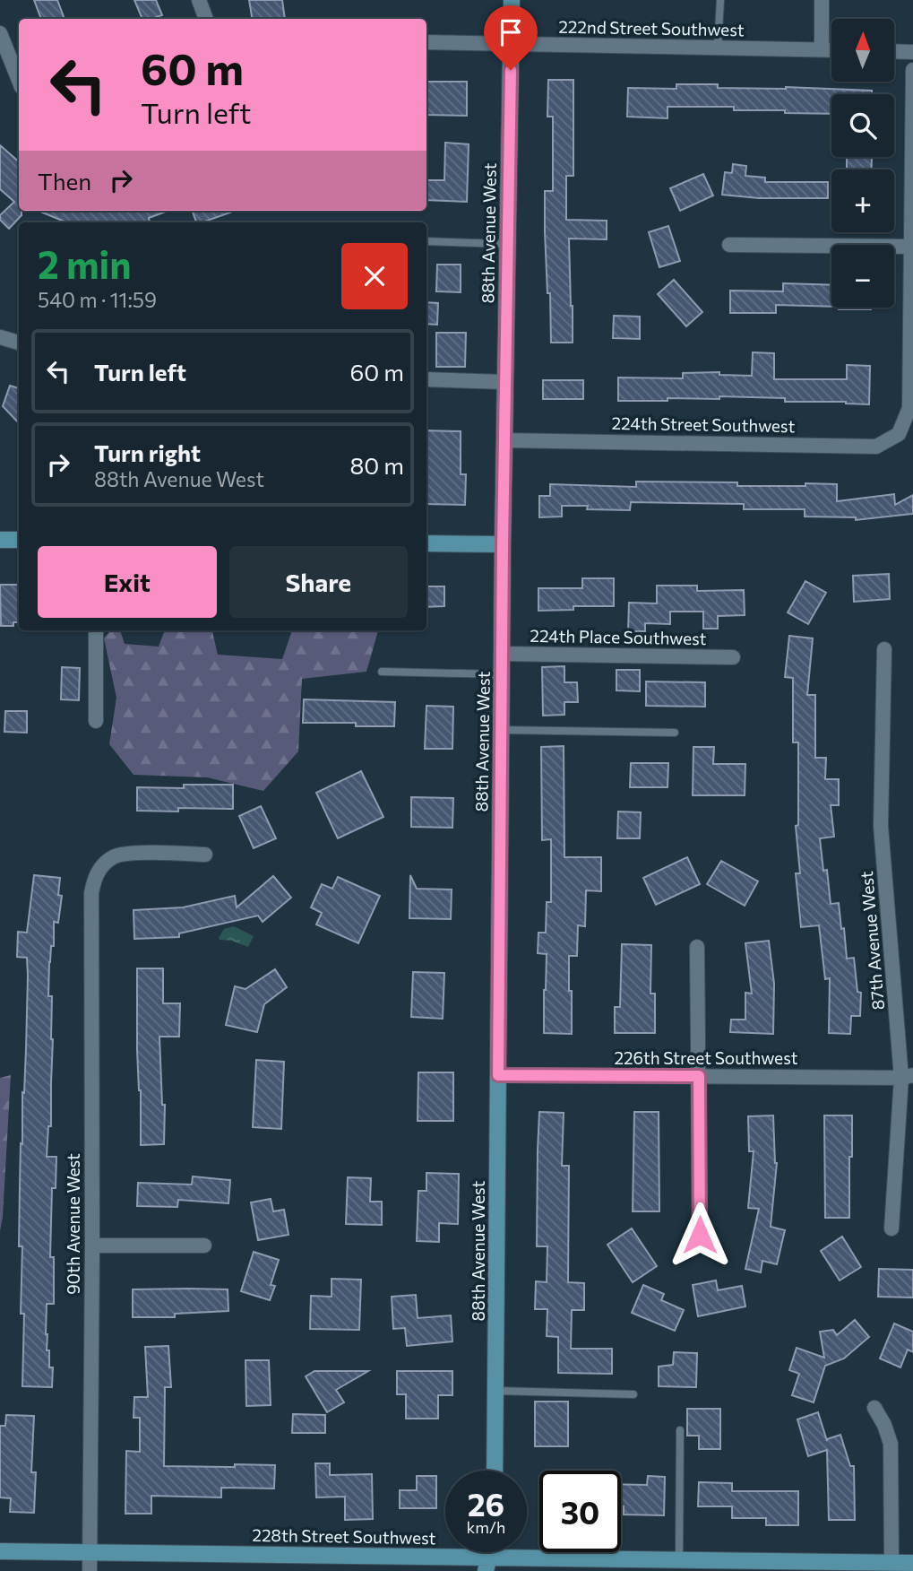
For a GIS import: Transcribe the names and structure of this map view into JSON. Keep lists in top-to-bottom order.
{
  "streets": {
    "street": [
      "222nd Street Southwest",
      "88th Avenue West",
      "224th Street Southwest",
      "224th Place Southwest",
      "87th Avenue West",
      "226th Street Southwest",
      "90th Avenue West",
      "228th Street Southwest"
    ]
  },
  "crossings": [
    ["222nd Street Southwest", "88th Avenue West"],
    ["88th Avenue West", "224th Street Southwest"],
    ["88th Avenue West", "224th Place Southwest"],
    ["88th Avenue West", "226th Street Southwest"],
    ["87th Avenue West", "226th Street Southwest"],
    ["90th Avenue West", "228th Street Southwest"]
  ],
  "north": "top",
  "page": {
    "map_buttons": ["+", "−"],
    "turn": ["60 m", "Turn left"],
    "then": "Then",
    "heading": ["2 min", "540 m · 11:59"],
    "list": [
      {
        "name": "Turn left",
        "value": "60 m"
      },
      {
        "name": "Turn right",
        "note": "88th Avenue West",
        "value": "80 m"
      }
    ],
    "buttons": ["Exit", "Share"],
    "speed": "26 km/h",
    "limit": "30"
  }
}
